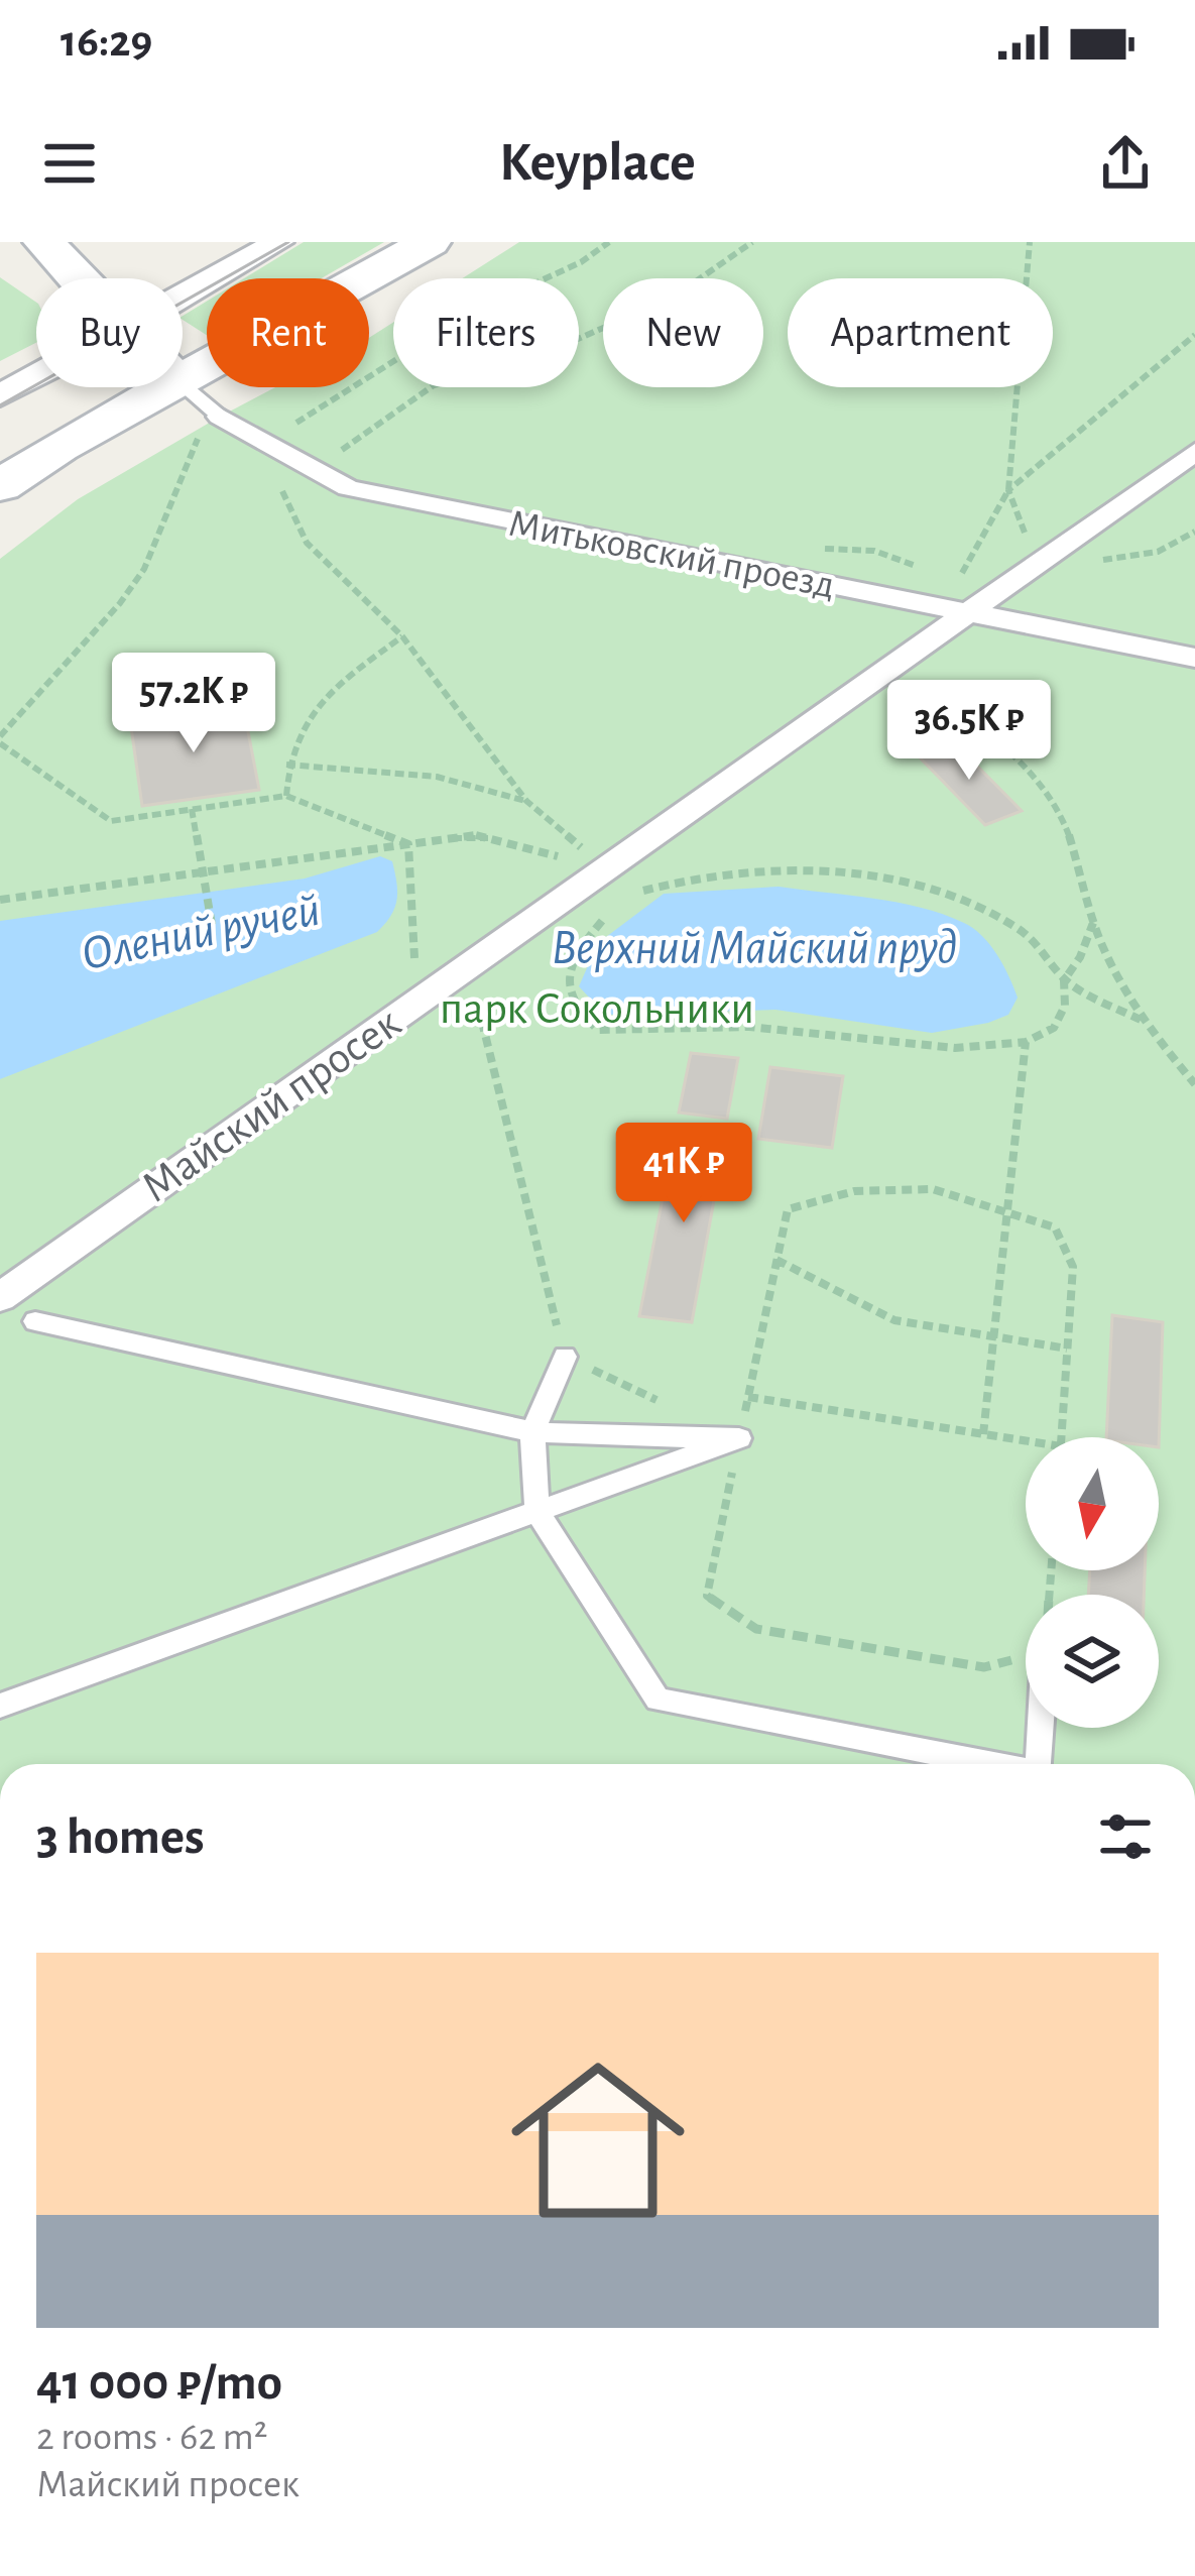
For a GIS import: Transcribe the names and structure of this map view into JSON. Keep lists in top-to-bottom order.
{
  "streets": {
    "street": ["Митьковский проезд", "Майский просек"]
  },
  "crossings": [
    ["Митьковский проезд", "Майский просек"]
  ],
  "water": ["Олений ручей", "Верхний Майский пруд"],
  "parks": ["парк Сокольники"],
  "north": "bottom",
  "page": {
    "status": "16:29",
    "header": "Keyplace",
    "chip": [
      "Buy",
      "Rent",
      "Filters",
      "New",
      "Apartment"
    ],
    "price": ["57.2K ₽", "36.5K ₽", "41K ₽"],
    "heading": "3 homes",
    "list": [
      {
        "name": "41 000 ₽/mo",
        "note": "2 rooms · 62 m² · Майский просек"
      }
    ]
  }
}
